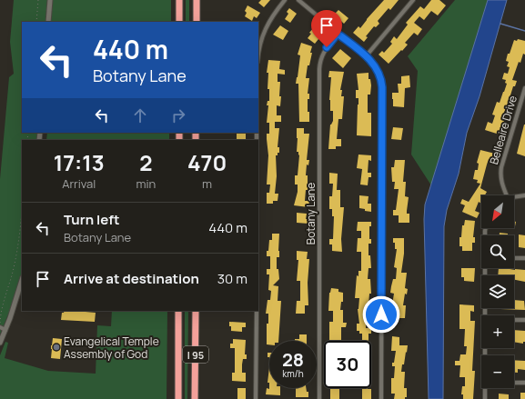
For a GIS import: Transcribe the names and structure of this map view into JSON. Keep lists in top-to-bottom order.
{
  "streets": {
    "highway": ["I 95"],
    "street": ["Belleaire Drive", "Botany Lane"]
  },
  "places": ["Evangelical Temple Assembly of God"],
  "north": "bottom left",
  "page": {
    "turn": ["440 m", "Botany Lane"],
    "eta": [
      "17:13",
      "Arrival",
      "2",
      "min",
      "470",
      "m"
    ],
    "map_buttons": ["+", "−"],
    "list": [
      {
        "name": "Turn left",
        "note": "Botany Lane",
        "value": "440 m"
      },
      {
        "name": "Arrive at destination",
        "value": "30 m"
      }
    ],
    "speed": "28 km/h",
    "limit": "30"
  }
}
